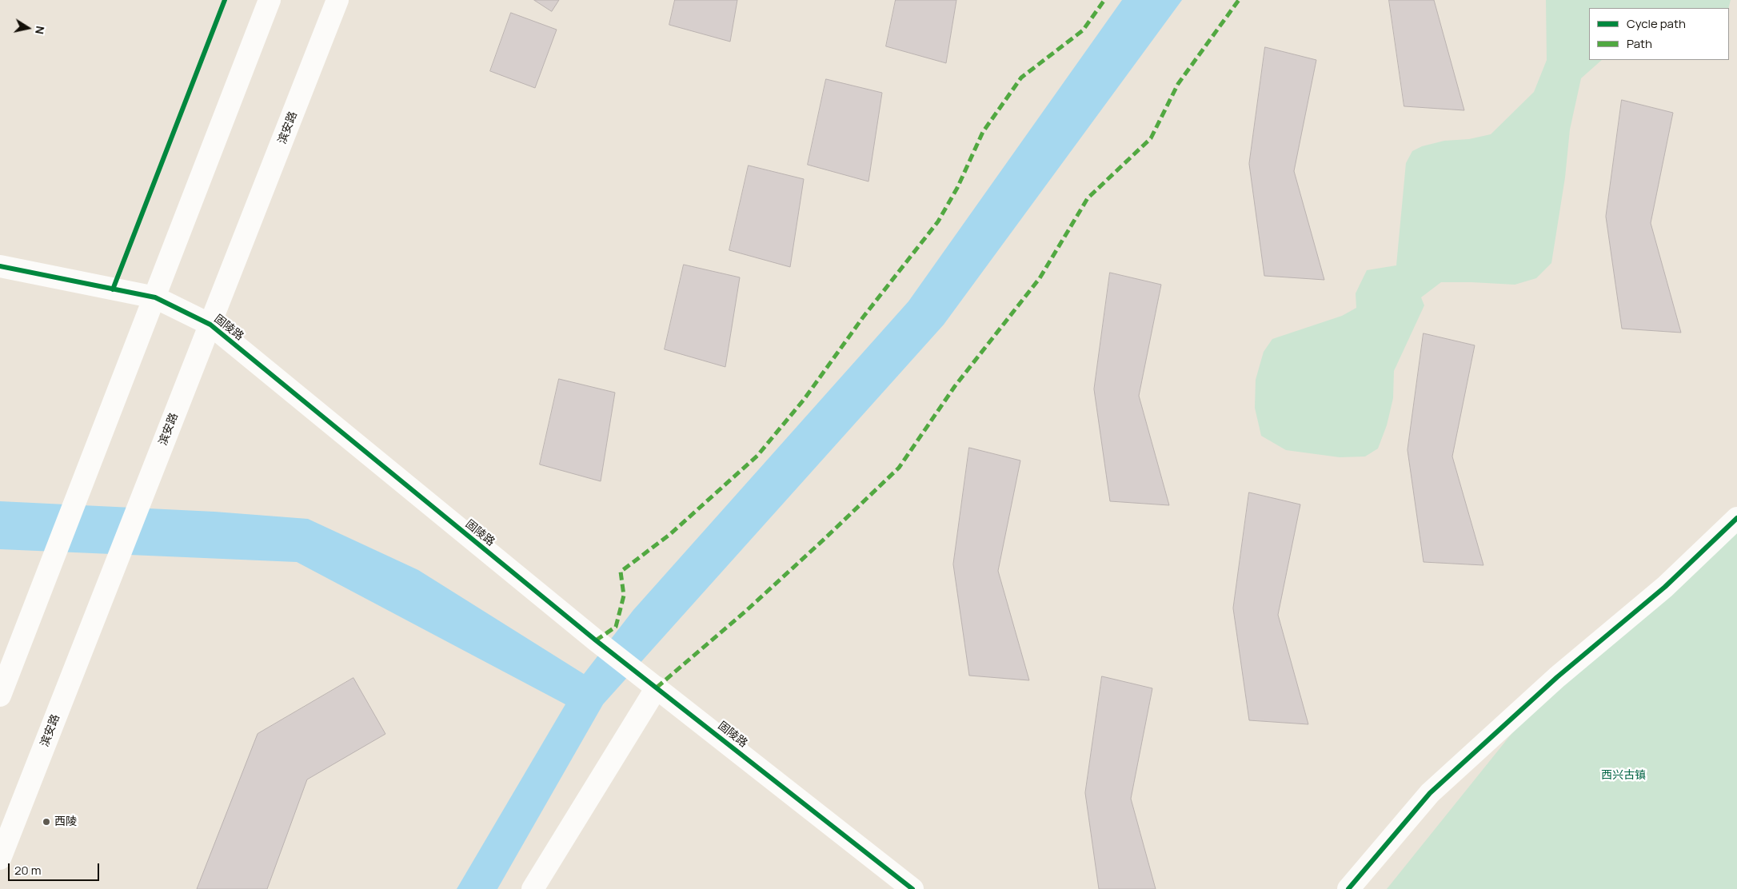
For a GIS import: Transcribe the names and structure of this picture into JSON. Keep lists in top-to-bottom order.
{
  "streets": {
    "street": ["滨安路", "固陵路"]
  },
  "crossings": [
    ["滨安路", "固陵路"]
  ],
  "parks": ["西兴古镇"],
  "places": ["西陵"],
  "legend": ["Cycle path", "Path"],
  "scale_bar": "20 m",
  "north": "right"
}
